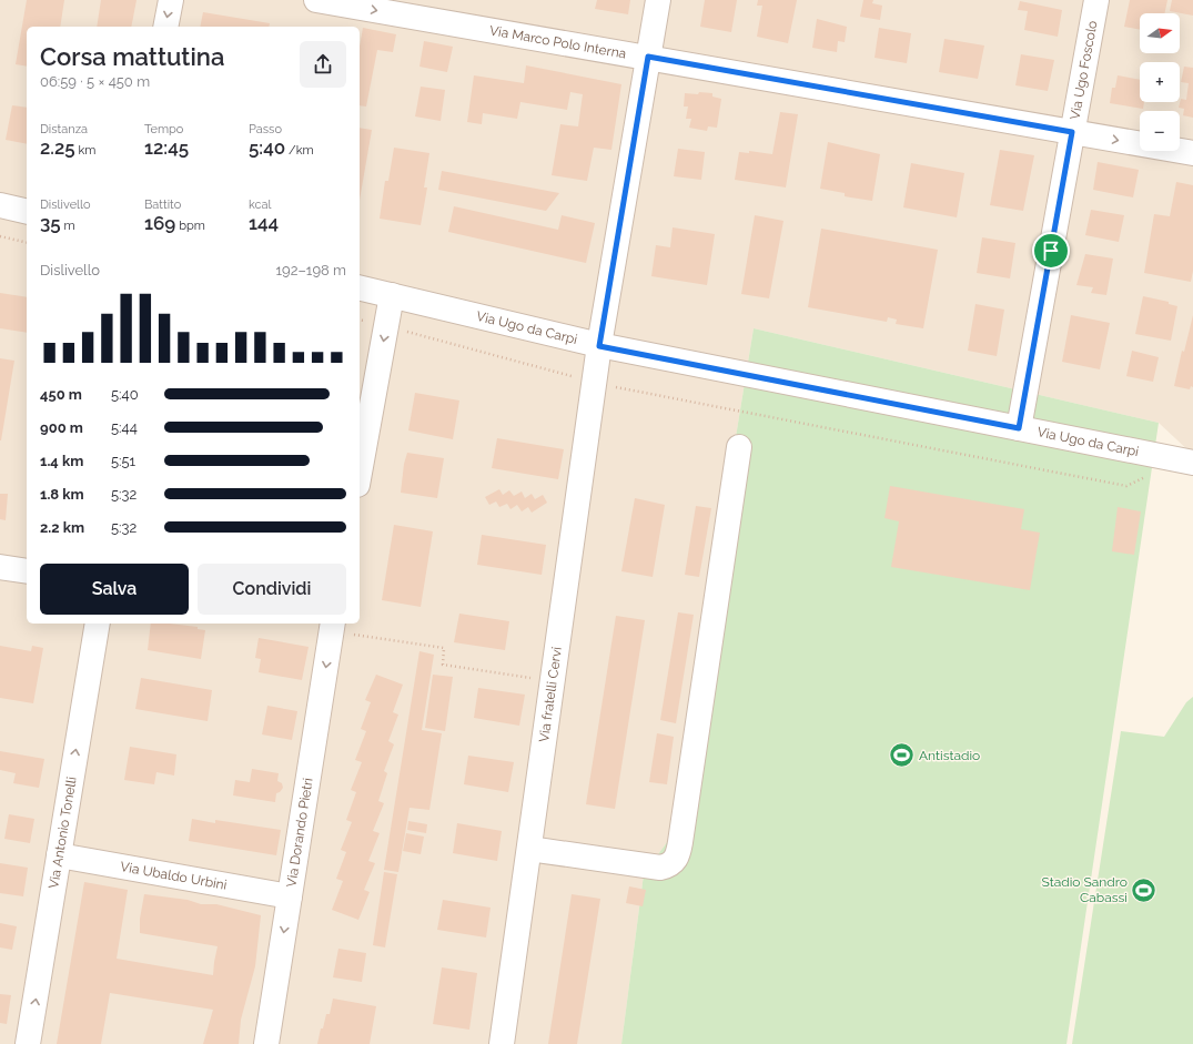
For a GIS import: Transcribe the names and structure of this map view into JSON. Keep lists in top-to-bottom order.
{
  "streets": {
    "street": [
      "Via Marco Polo Interna",
      "Via Ugo Foscolo",
      "Via Ugo da Carpi",
      "Via fratelli Cervi",
      "Via Dorando Pietri",
      "Via Antonio Tonelli",
      "Via Ubaldo Urbini"
    ]
  },
  "crossings": [
    ["Via Marco Polo Interna", "Via Ugo Foscolo"],
    ["Via Marco Polo Interna", "Via fratelli Cervi"],
    ["Via Ugo Foscolo", "Via Ugo da Carpi"],
    ["Via Ugo da Carpi", "Via fratelli Cervi"],
    ["Via Dorando Pietri", "Via Ubaldo Urbini"],
    ["Via Antonio Tonelli", "Via Ubaldo Urbini"]
  ],
  "one_way": ["Via Marco Polo Interna", "Via Dorando Pietri", "Via Antonio Tonelli"],
  "places": {
    "sports": ["Antistadio", "Stadio Sandro Cabassi"]
  },
  "north": "right",
  "page": {
    "map_buttons": ["+", "−"],
    "heading": ["Corsa mattutina", "06:59 · 5 × 450 m"],
    "stats": [
      ["Distanza", "2.25 km"],
      ["Tempo", "12:45"],
      ["Passo", "5:40 /km"],
      ["Dislivello", "35 m"],
      ["Battito", "169 bpm"],
      ["kcal", "144"]
    ],
    "chart": ["Dislivello", "192–198 m"],
    "list": [
      {
        "name": "450 m",
        "note": "5:40"
      },
      {
        "name": "900 m",
        "note": "5:44"
      },
      {
        "name": "1.4 km",
        "note": "5:51"
      },
      {
        "name": "1.8 km",
        "note": "5:32"
      },
      {
        "name": "2.2 km",
        "note": "5:32"
      }
    ],
    "buttons": ["Salva", "Condividi"]
  }
}
